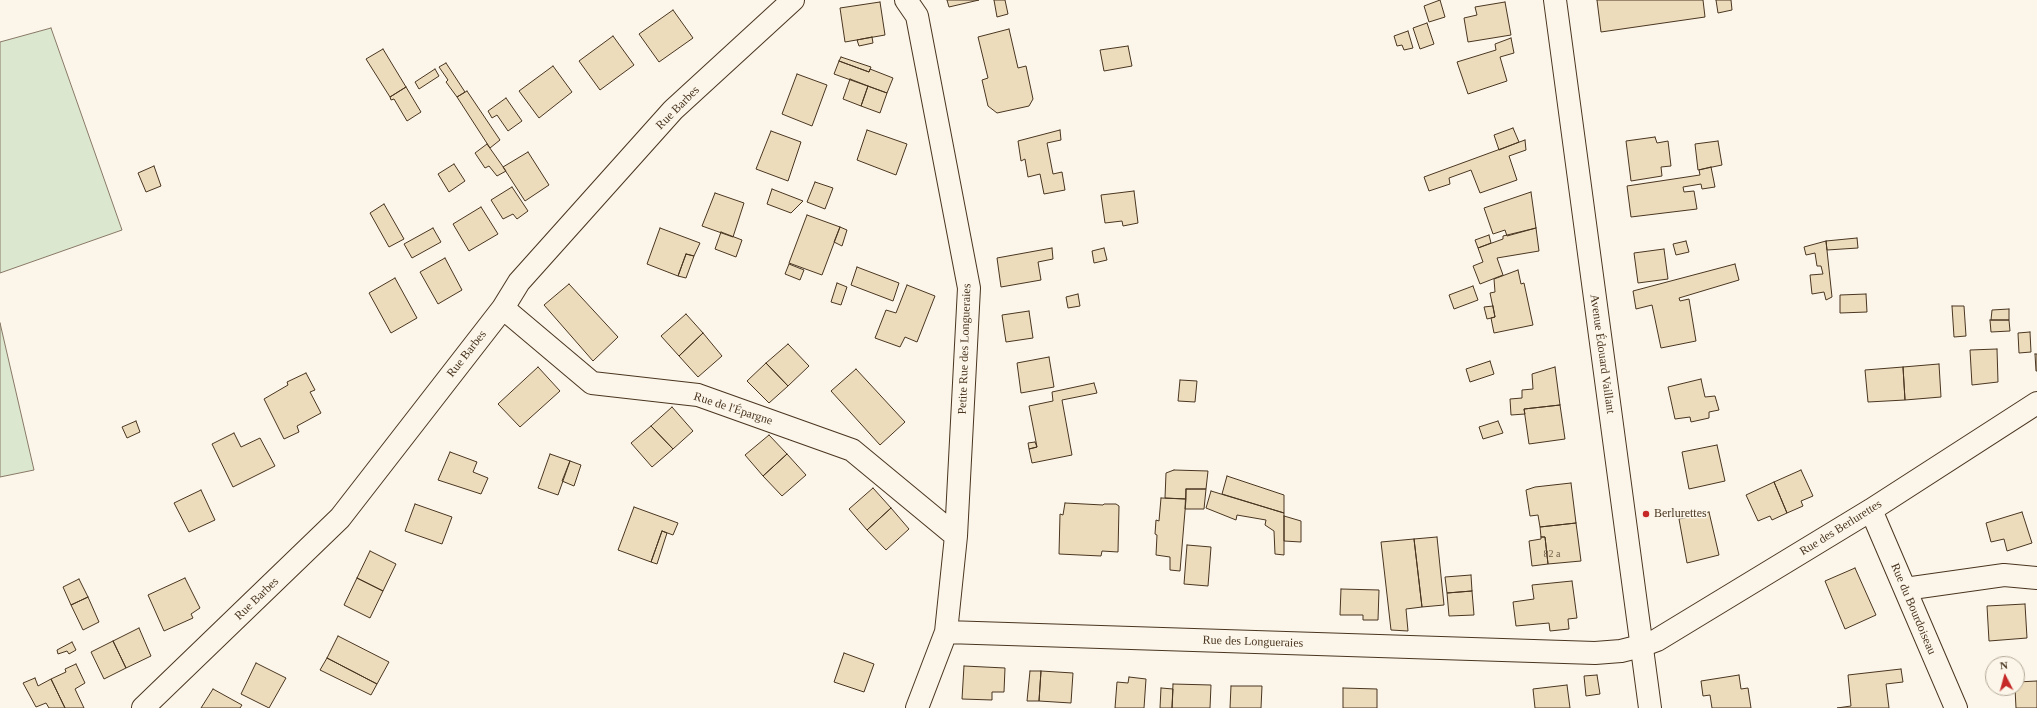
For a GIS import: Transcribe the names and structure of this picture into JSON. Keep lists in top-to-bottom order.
{
  "streets": {
    "street": [
      "Rue Barbes",
      "Petite Rue des Longueraies",
      "Avenue Édouard Vaillant",
      "Rue de l'Épargne",
      "Rue des Berlurettes",
      "Rue du Bourdoiseau",
      "Rue des Longueraies"
    ]
  },
  "crossings": [
    ["Rue Barbes", "Rue de l'Épargne"],
    ["Petite Rue des Longueraies", "Rue de l'Épargne"],
    ["Petite Rue des Longueraies", "Rue des Longueraies"],
    ["Avenue Édouard Vaillant", "Rue des Berlurettes"],
    ["Avenue Édouard Vaillant", "Rue des Longueraies"],
    ["Rue des Berlurettes", "Rue du Bourdoiseau"],
    ["Rue des Berlurettes", "Rue des Longueraies"]
  ],
  "places": ["Berlurettes"],
  "house_numbers": ["82 a"],
  "north": "top"
}
